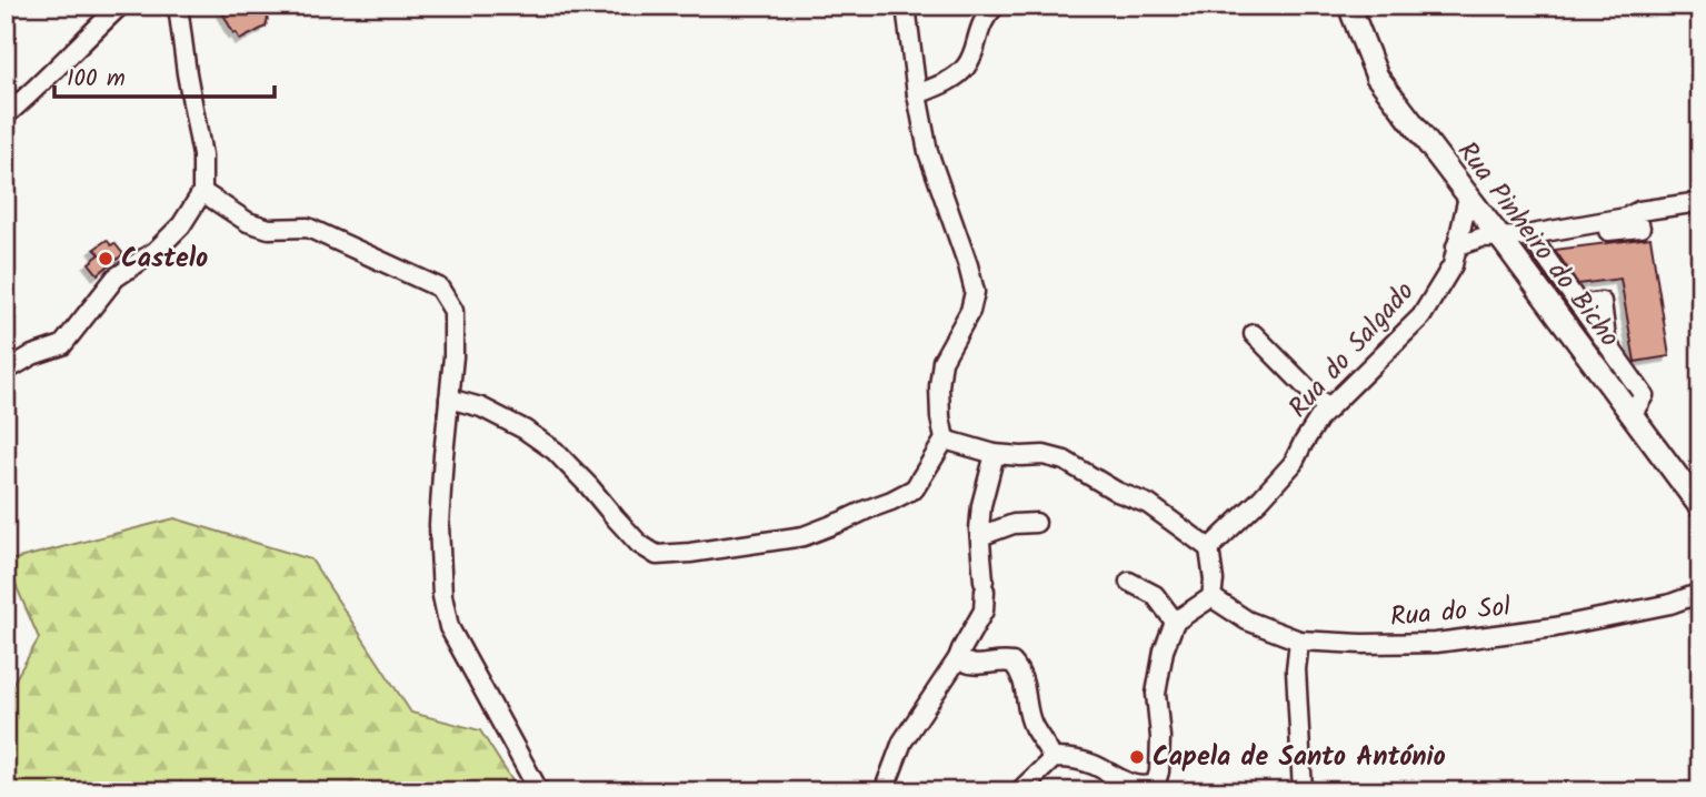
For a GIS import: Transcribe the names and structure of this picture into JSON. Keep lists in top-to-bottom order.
{
  "streets": {
    "main road": ["Rua Pinheiro do Bicho"],
    "street": ["Rua do Salgado", "Rua do Sol"]
  },
  "crossings": [
    ["Rua Pinheiro do Bicho", "Rua do Salgado"]
  ],
  "places": ["Castelo", "Capela de Santo António"],
  "scale_bar": "100 m"
}
